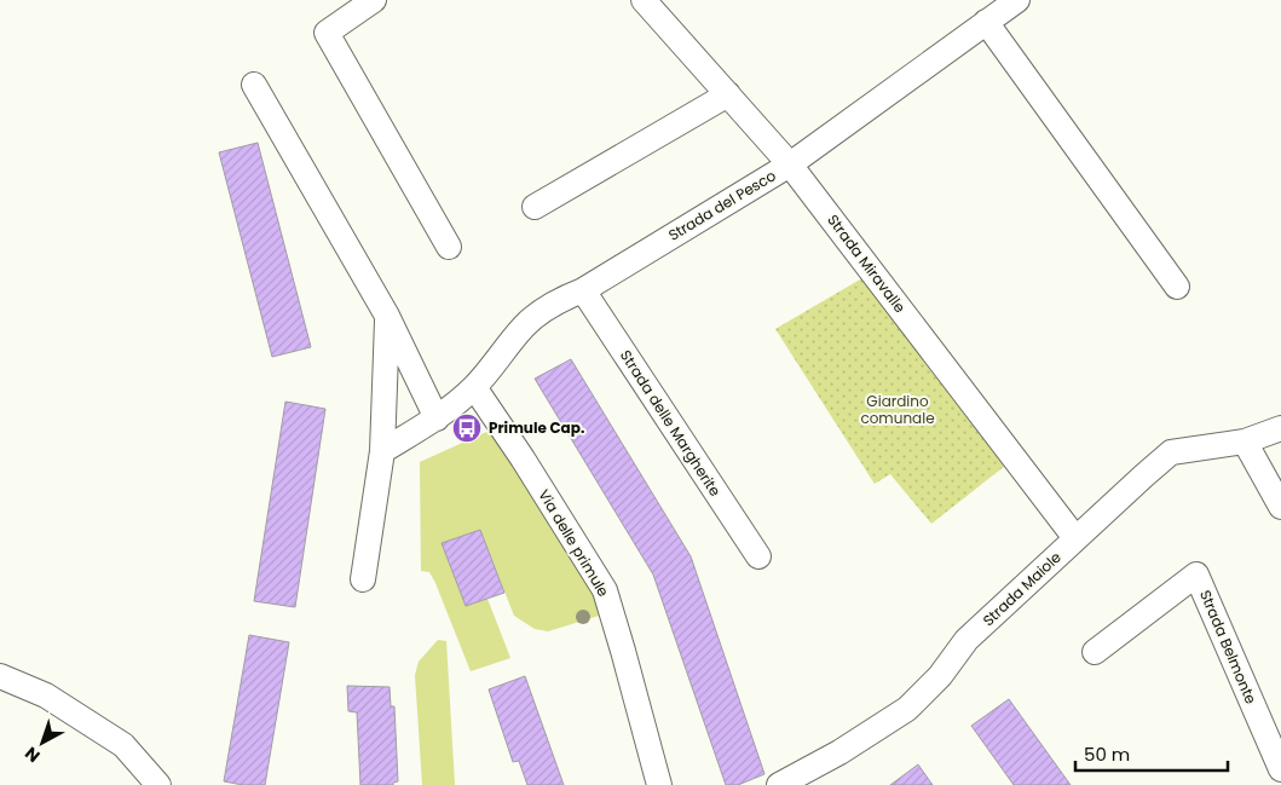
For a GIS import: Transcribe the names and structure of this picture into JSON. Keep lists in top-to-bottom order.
{
  "streets": {
    "street": [
      "Strada del Pesco",
      "Strada Miravalle",
      "Strada delle Margherite",
      "Via delle primule",
      "Strada Maiole",
      "Strada Belmonte"
    ]
  },
  "crossings": [
    ["Strada del Pesco", "Strada Miravalle"],
    ["Strada del Pesco", "Strada delle Margherite"],
    ["Strada del Pesco", "Via delle primule"],
    ["Strada Miravalle", "Strada Maiole"]
  ],
  "parks": ["Giardino comunale"],
  "places": {
    "bus stop": ["Primule Cap."]
  },
  "scale_bar": "50 m",
  "north": "bottom left"
}
